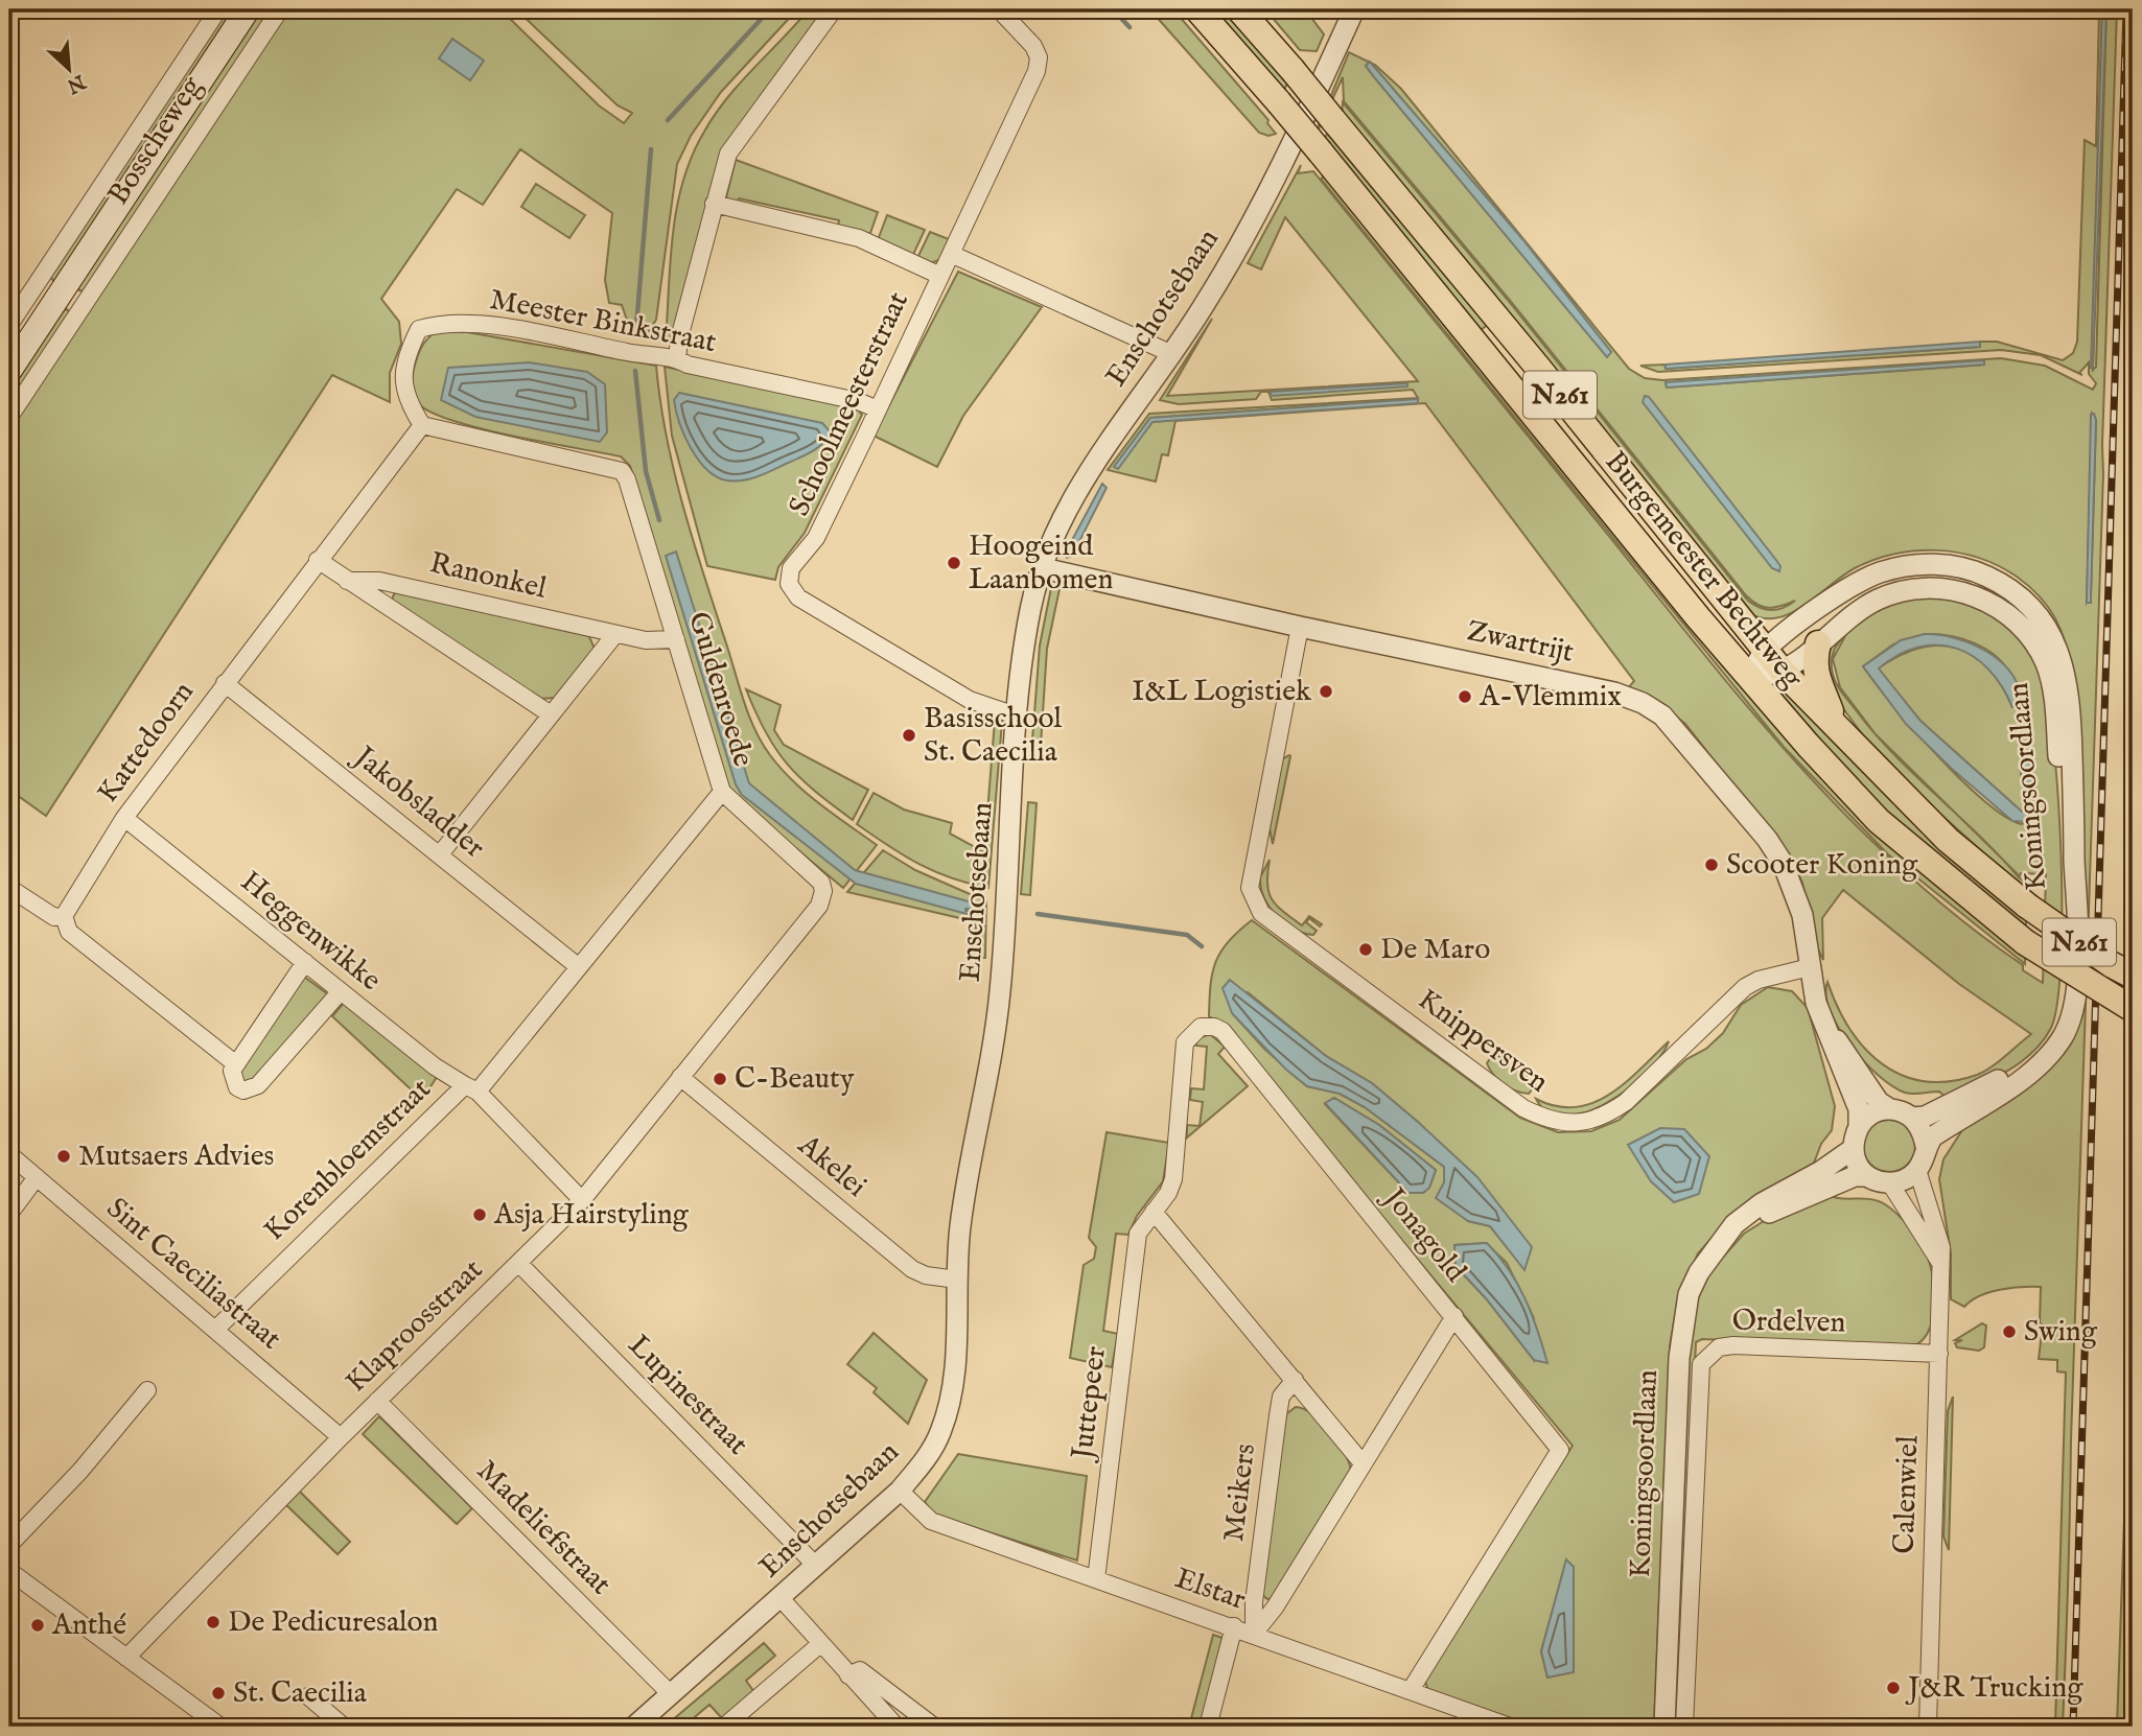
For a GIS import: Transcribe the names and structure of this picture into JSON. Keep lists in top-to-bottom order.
{
  "streets": {
    "main road": ["Bosscheweg", "N261", "Burgemeester Bechtweg"],
    "street": [
      "Enschotsebaan",
      "Meester Binkstraat",
      "Schoolmeesterstraat",
      "Ranonkel",
      "Zwartrijt",
      "Guldenroede",
      "Kattedoorn",
      "Koningsoordlaan",
      "Jakobsladder",
      "Heggenwikke",
      "Knippersven",
      "Korenbloemstraat",
      "Akelei",
      "Jonagold",
      "Sint Caeciliastraat",
      "Ordelven",
      "Klaproosstraat",
      "Lupinestraat",
      "Juttepeer",
      "Meikers",
      "Calenwiel",
      "Madeliefstraat",
      "Elstar"
    ]
  },
  "crossings": [
    ["Enschotsebaan", "Schoolmeesterstraat"],
    ["Enschotsebaan", "Zwartrijt"],
    ["Enschotsebaan", "Akelei"],
    ["Enschotsebaan", "Lupinestraat"],
    ["Enschotsebaan", "Madeliefstraat"],
    ["Enschotsebaan", "Elstar"],
    ["Meester Binkstraat", "Schoolmeesterstraat"],
    ["Meester Binkstraat", "Guldenroede"],
    ["Meester Binkstraat", "Kattedoorn"],
    ["Burgemeester Bechtweg", "Koningsoordlaan"],
    ["Ranonkel", "Guldenroede"],
    ["Zwartrijt", "Koningsoordlaan"],
    ["Zwartrijt", "Knippersven"],
    ["Zwartrijt", "Calenwiel"],
    ["Guldenroede", "Kattedoorn"],
    ["Guldenroede", "Jakobsladder"],
    ["Guldenroede", "Heggenwikke"],
    ["Guldenroede", "Korenbloemstraat"],
    ["Guldenroede", "Klaproosstraat"],
    ["Kattedoorn", "Jakobsladder"],
    ["Kattedoorn", "Heggenwikke"],
    ["Koningsoordlaan", "Calenwiel"],
    ["Heggenwikke", "Korenbloemstraat"],
    ["Korenbloemstraat", "Sint Caeciliastraat"],
    ["Korenbloemstraat", "Klaproosstraat"],
    ["Akelei", "Klaproosstraat"],
    ["Jonagold", "Juttepeer"],
    ["Jonagold", "Elstar"],
    ["Sint Caeciliastraat", "Klaproosstraat"],
    ["Ordelven", "Calenwiel"],
    ["Klaproosstraat", "Lupinestraat"],
    ["Klaproosstraat", "Madeliefstraat"],
    ["Juttepeer", "Elstar"],
    ["Meikers", "Elstar"]
  ],
  "places": [
    "Hoogeind Laanbomen",
    "I&L Logistiek",
    "A-Vlemmix",
    "Basisschool St. Caecilia",
    "Scooter Koning",
    "De Maro",
    "C-Beauty",
    "Mutsaers Advies",
    "Asja Hairstyling",
    "Swing",
    "De Pedicuresalon",
    "Anthé",
    "J&R Trucking",
    "St. Caecilia"
  ],
  "north": "bottom right"
}
